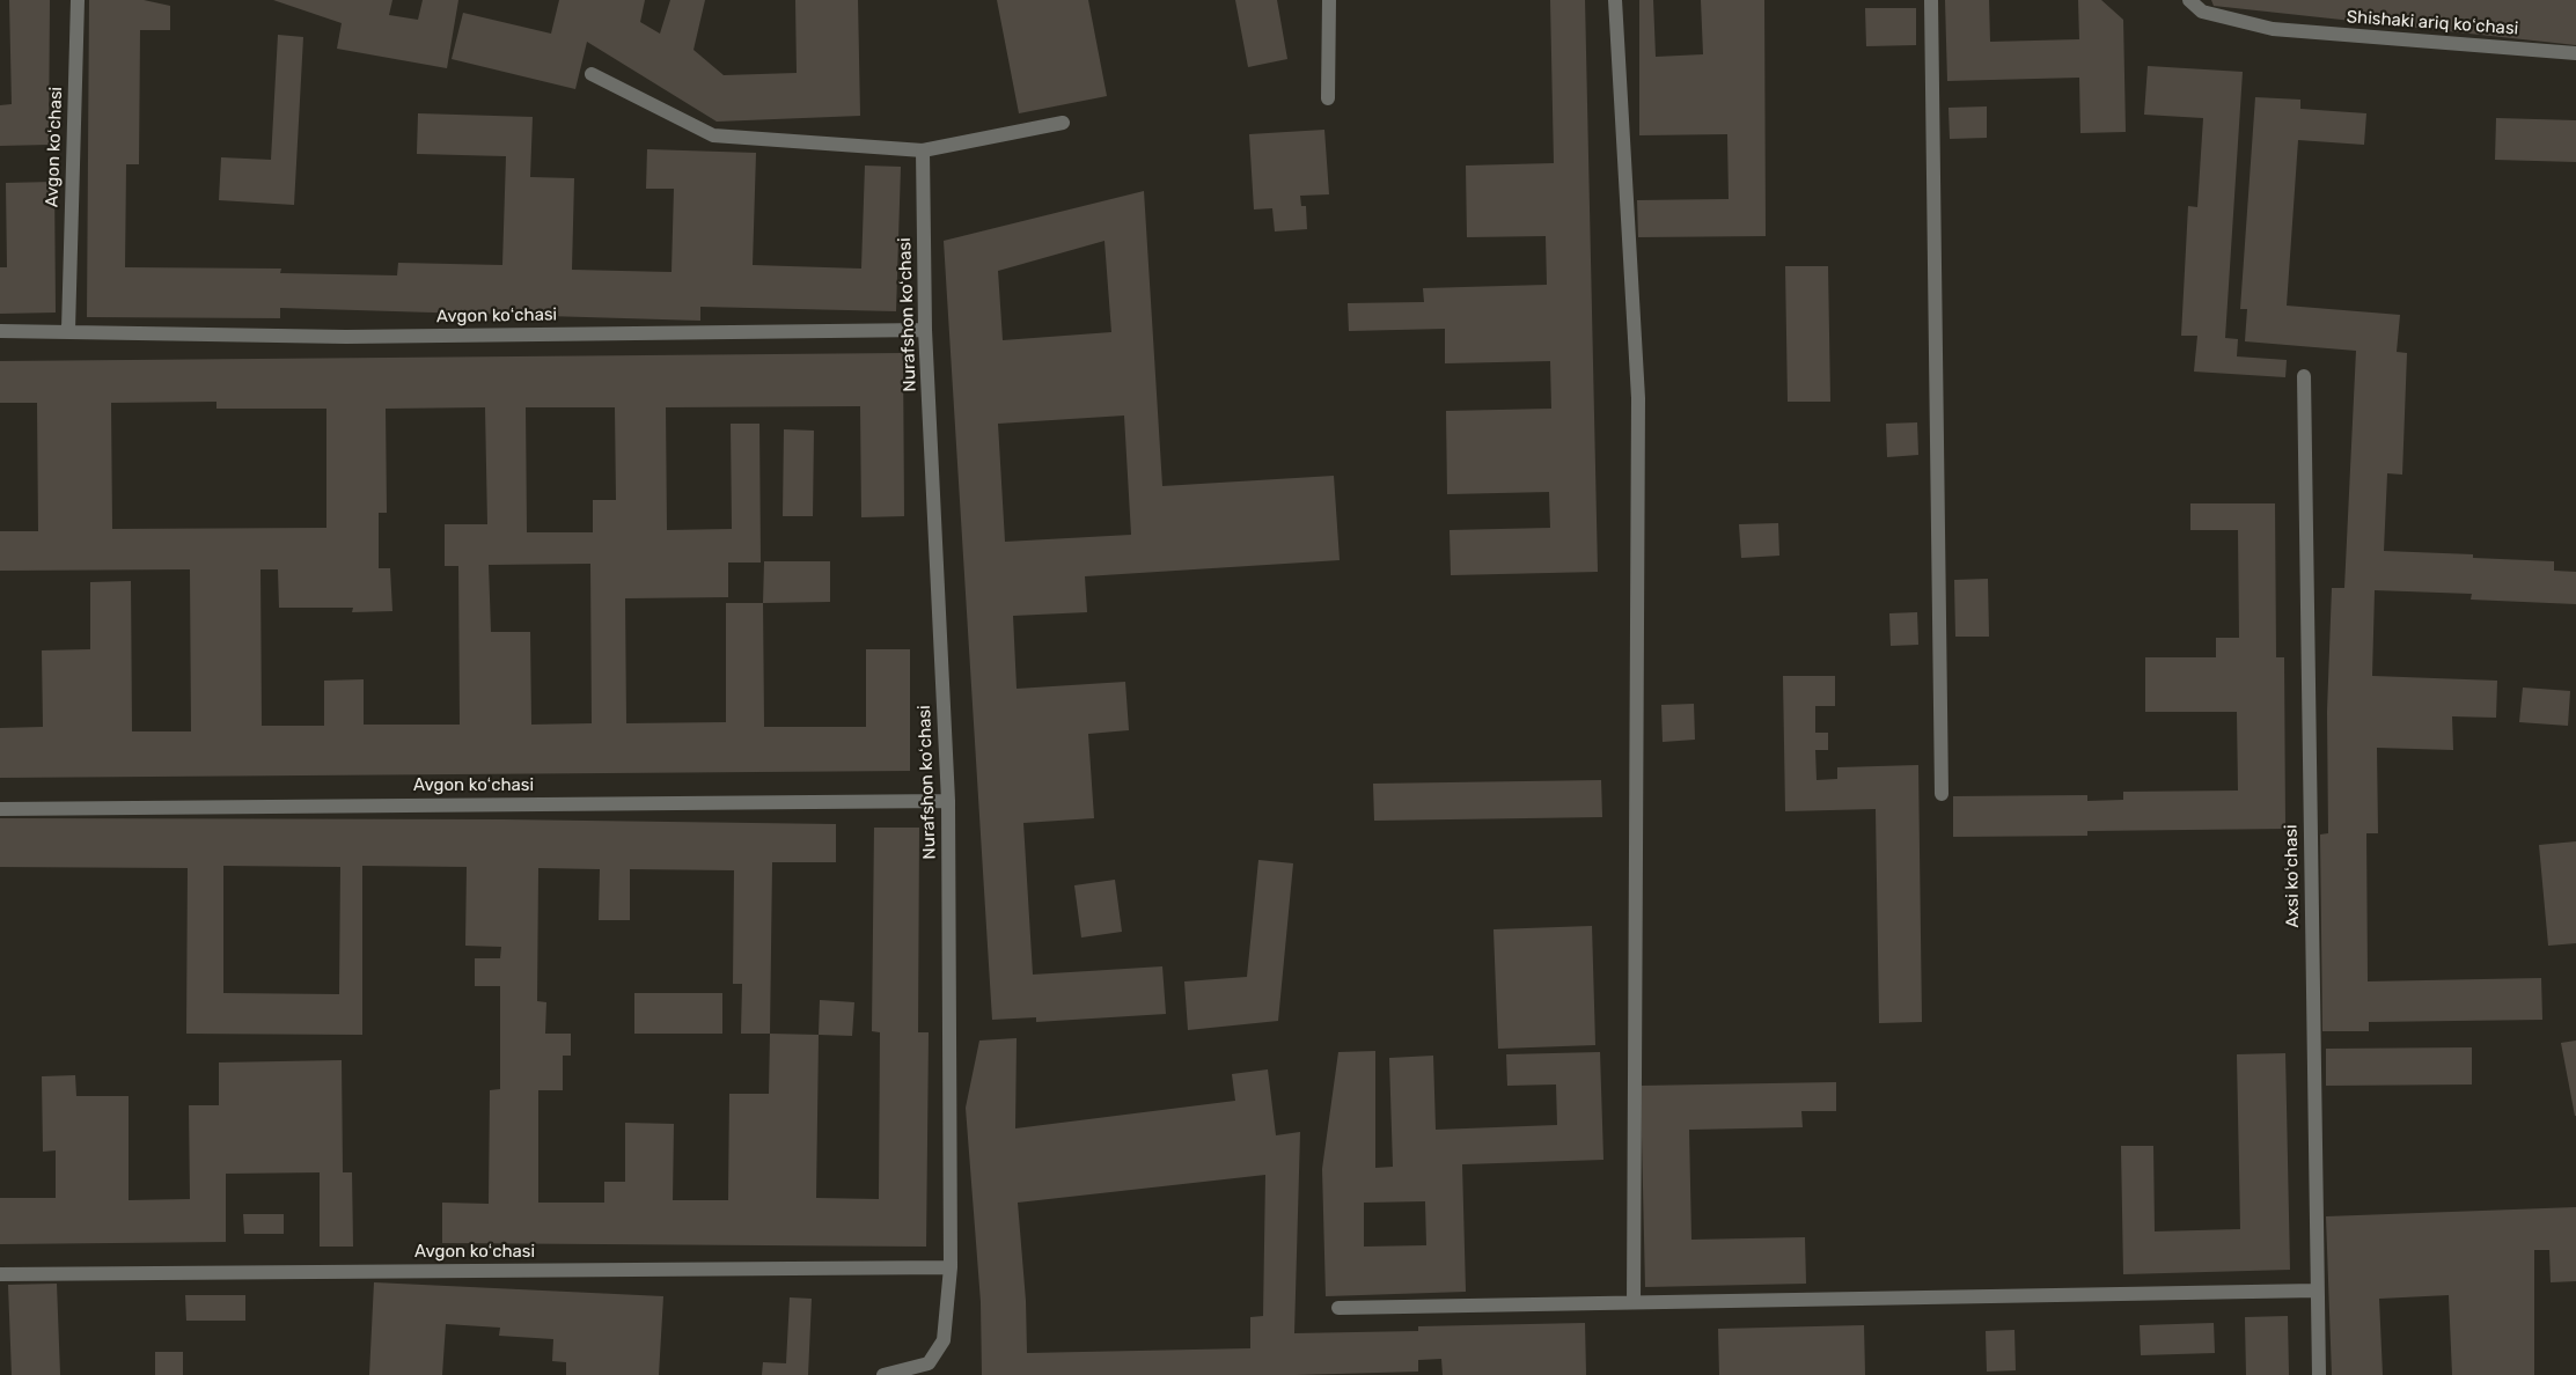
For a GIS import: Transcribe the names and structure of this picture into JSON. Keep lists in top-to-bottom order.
{
  "streets": {
    "street": [
      "Shishaki ariq koʻchasi",
      "Avgon koʻchasi",
      "Nurafshon koʻchasi",
      "Axsi koʻchasi"
    ]
  },
  "crossings": [
    ["Avgon koʻchasi", "Nurafshon koʻchasi"]
  ]
}
